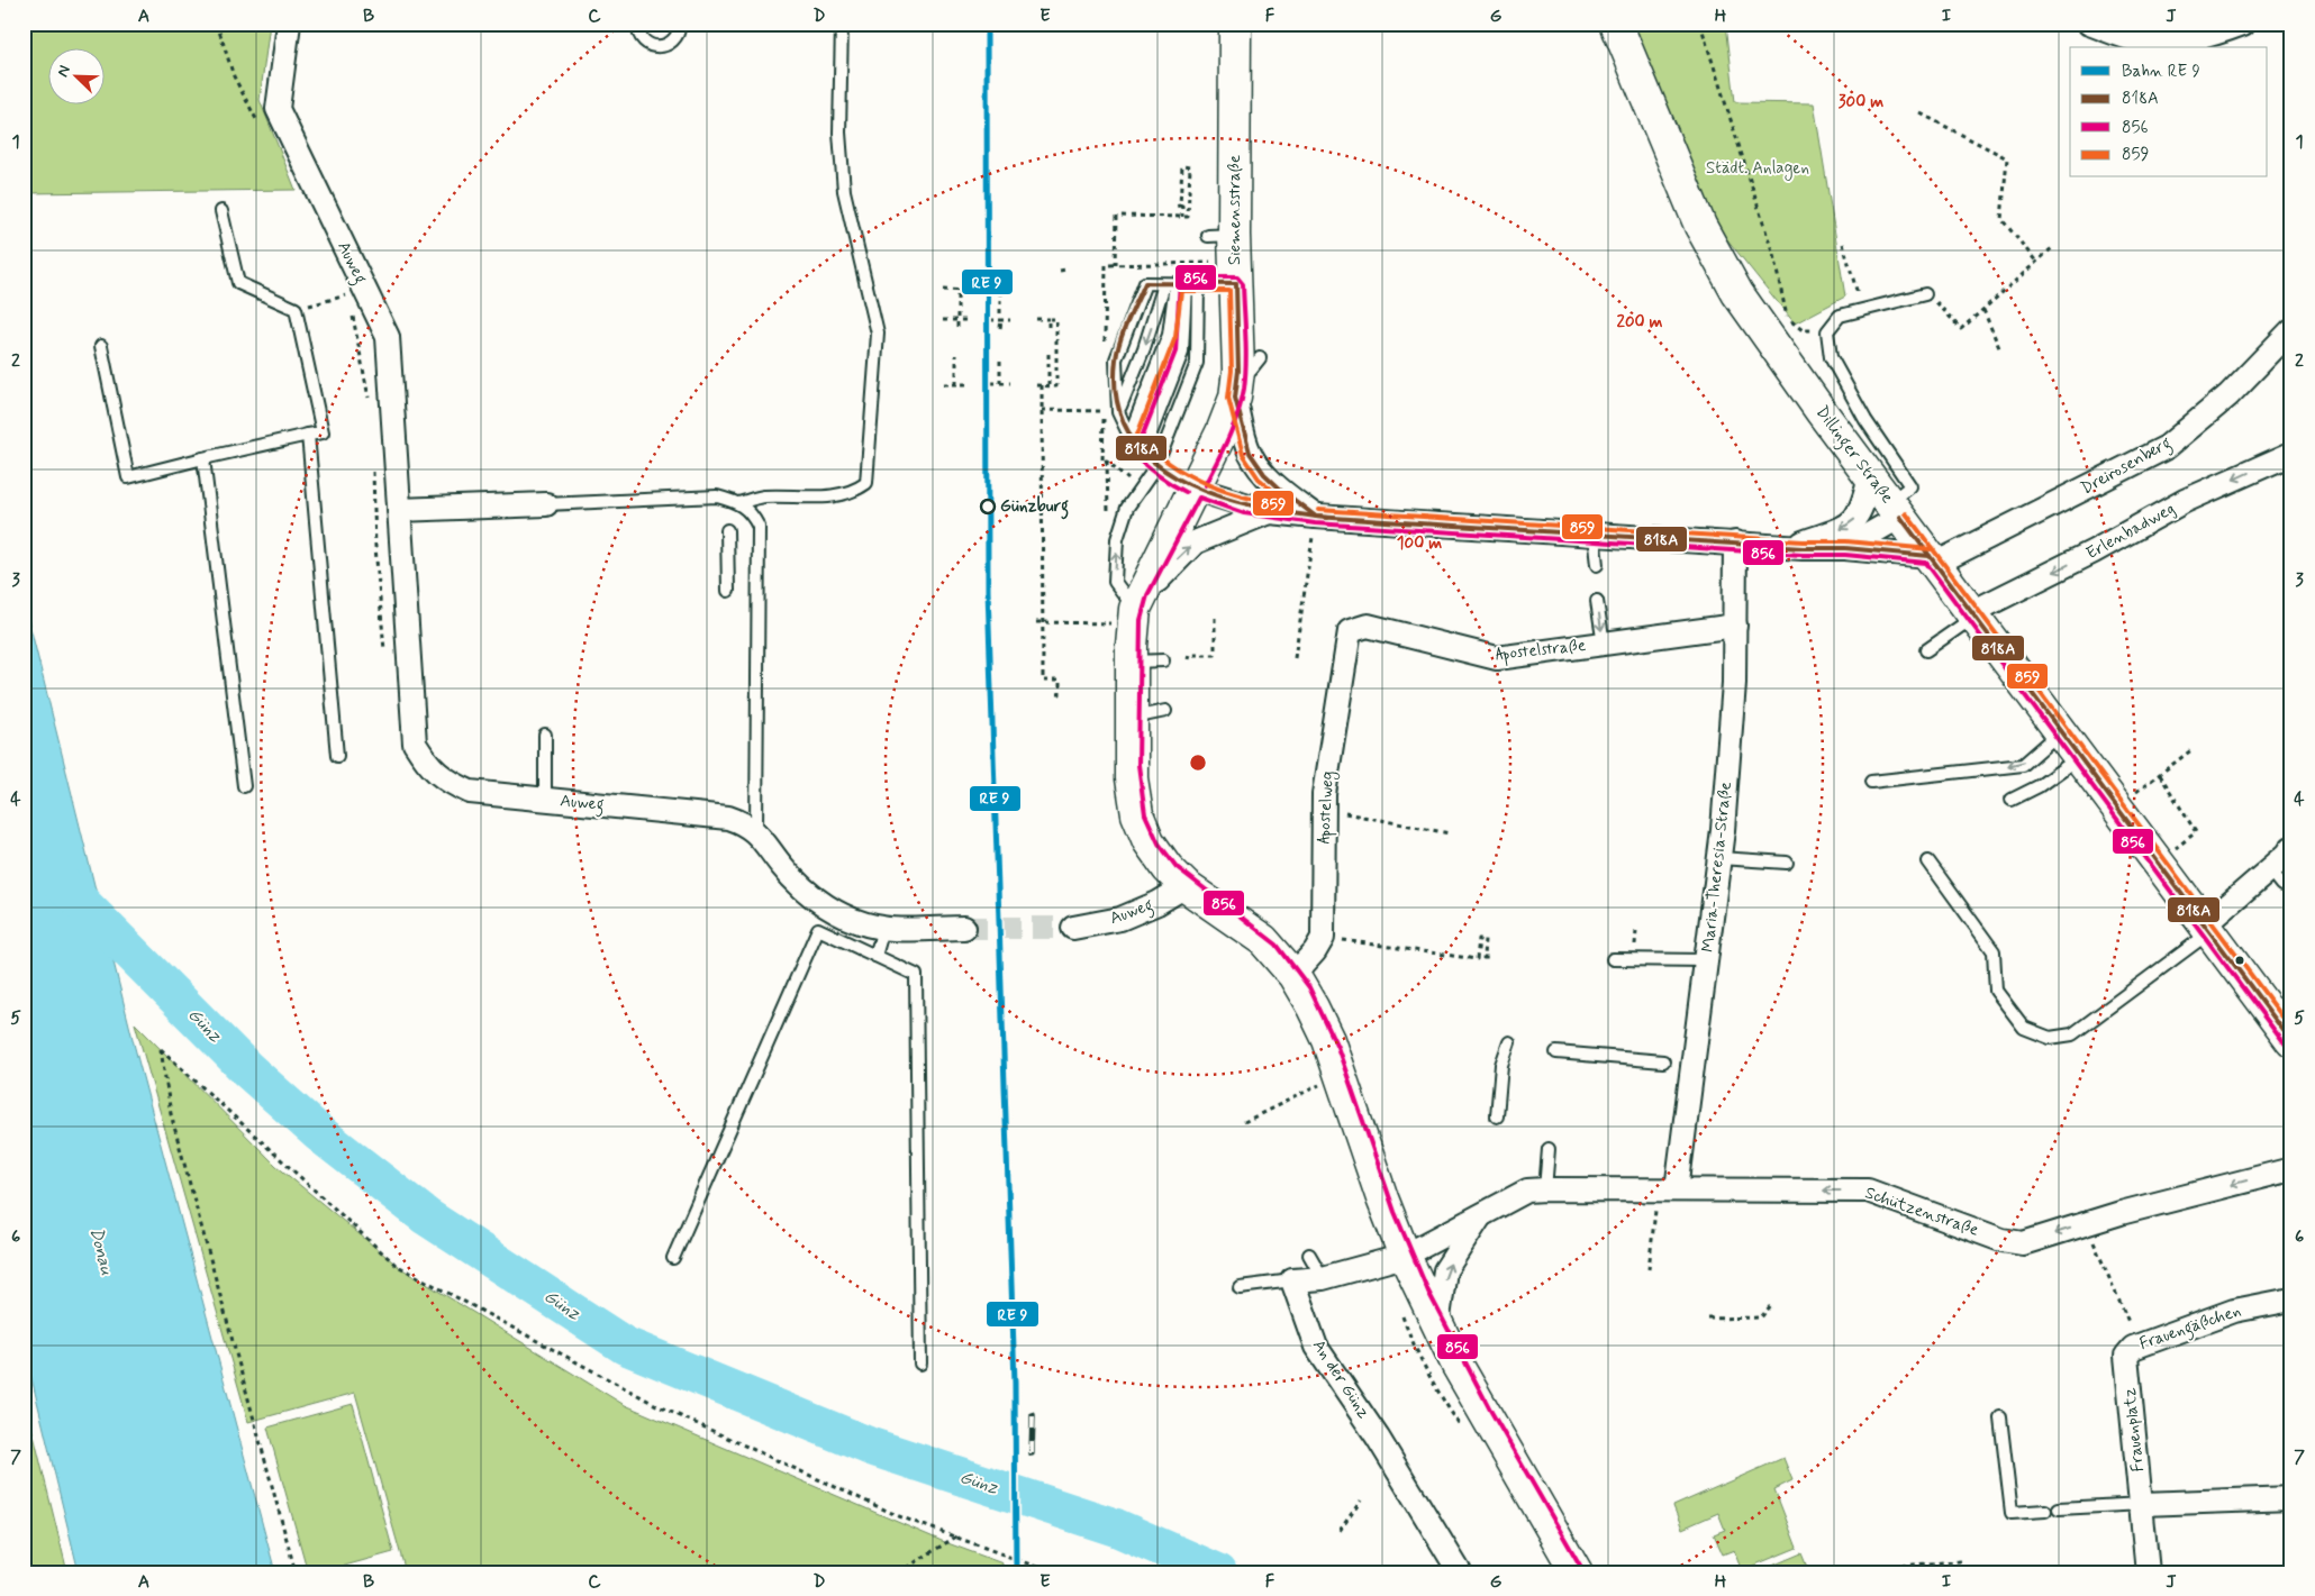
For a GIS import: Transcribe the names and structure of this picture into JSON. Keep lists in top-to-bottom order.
{
  "streets": {
    "main road": ["Siemensstraße", "Dillinger Straße"],
    "street": [
      "Auweg",
      "Dreirosenberg",
      "Erlenbadweg",
      "Apostelstraße",
      "Apostelweg",
      "Maria-Theresia-Straße",
      "Schützenstraße",
      "Frauengäßchen",
      "An der Günz",
      "Frauenplatz"
    ]
  },
  "crossings": [
    ["Dillinger Straße", "Dreirosenberg"],
    ["Dillinger Straße", "Erlenbadweg"],
    ["Apostelstraße", "Apostelweg"],
    ["Apostelstraße", "Maria-Theresia-Straße"],
    ["Maria-Theresia-Straße", "Schützenstraße"],
    ["Frauengäßchen", "Frauenplatz"]
  ],
  "one_way": ["Erlenbadweg"],
  "water": ["Günz", "Donau"],
  "parks": ["Städt. Anlagen"],
  "places": ["Günzburg"],
  "lines": ["transit line 856", "transit line 818A", "transit line 859"],
  "legend": [
    "Bahn RE 9",
    "818A",
    "856",
    "859"
  ],
  "north": "top left",
  "grid": {
    "columns": [
      "A",
      "B",
      "C",
      "D",
      "E",
      "F",
      "G",
      "H",
      "I",
      "J"
    ],
    "rows": [
      "1",
      "2",
      "3",
      "4",
      "5",
      "6",
      "7"
    ]
  },
  "rings": ["300 m", "200 m", "100 m"]
}
